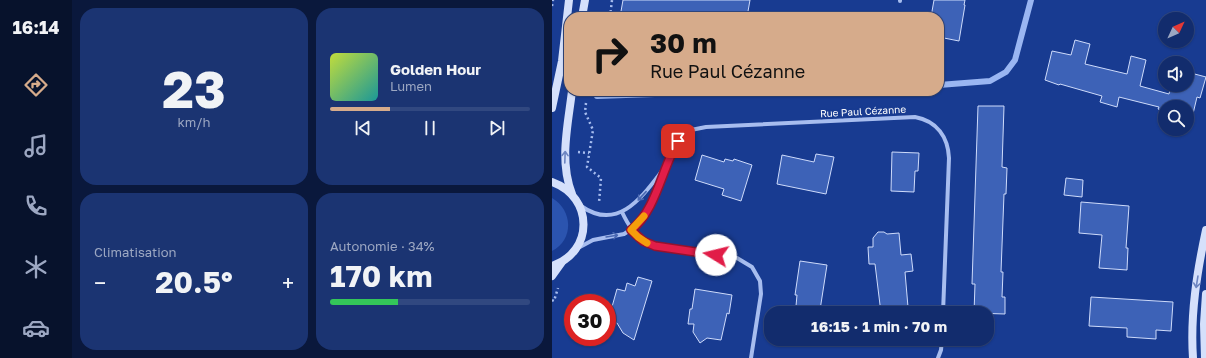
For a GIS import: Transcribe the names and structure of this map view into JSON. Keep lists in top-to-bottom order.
{
  "streets": {
    "street": ["Rue Paul Cézanne"]
  },
  "north": "top right",
  "page": {
    "tabs": "16:14",
    "tile": [
      ["23", "km/h"],
      "Climatisation",
      ["Autonomie · 34%", "170 km"]
    ],
    "turn": ["30 m", "Rue Paul Cézanne"],
    "song": ["Golden Hour", "Lumen"],
    "heat": ["−", "20.5°", "+"],
    "limit": "30",
    "trip": "16:15 · 1 min · 70 m"
  }
}
